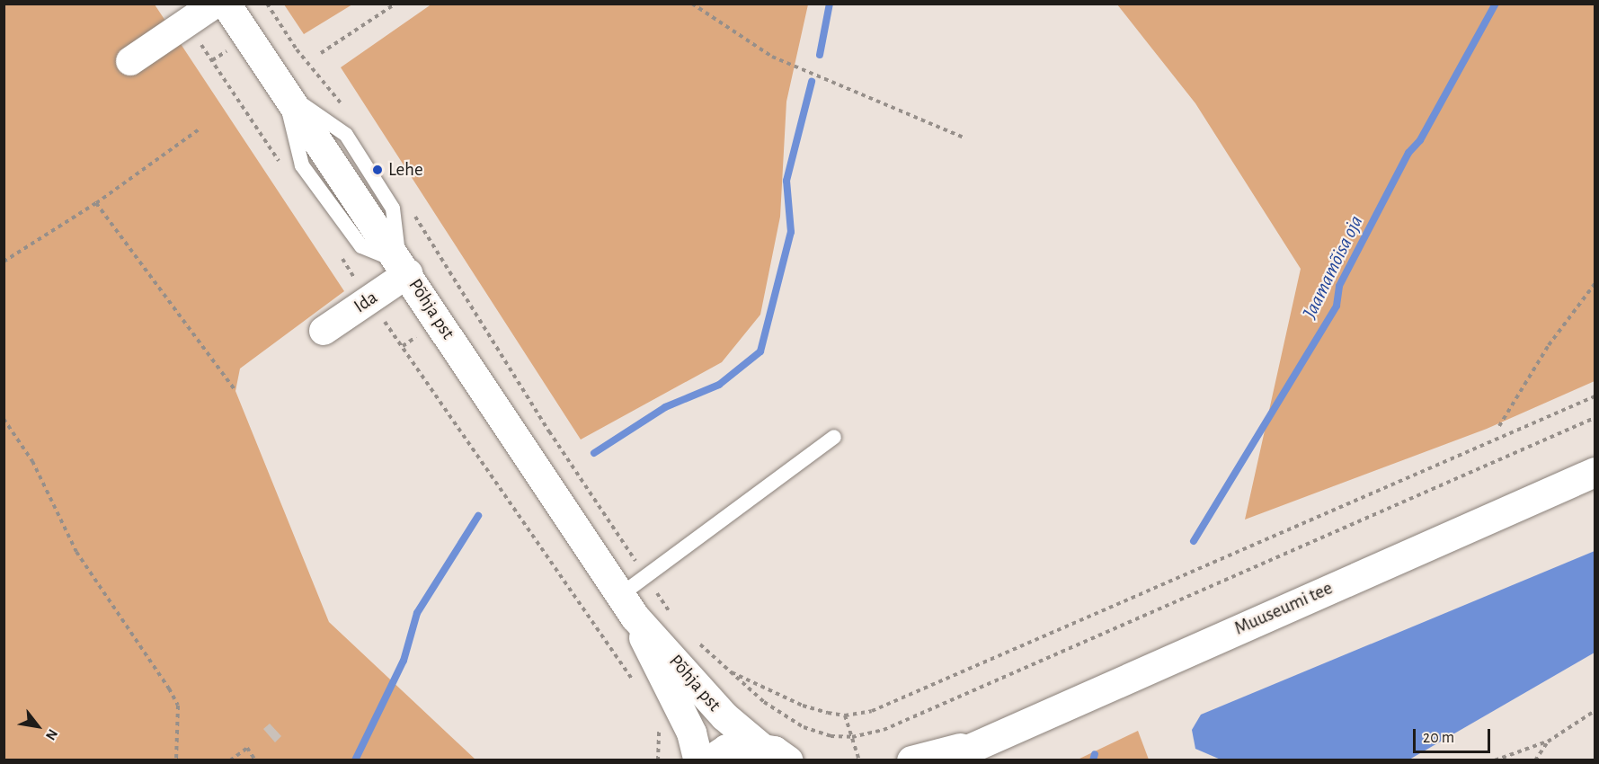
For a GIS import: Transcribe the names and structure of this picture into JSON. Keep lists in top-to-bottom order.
{
  "streets": {
    "street": ["Ida", "Põhja pst", "Muuseumi tee"]
  },
  "crossings": [
    ["Ida", "Põhja pst"]
  ],
  "water": ["Jaamamõisa oja"],
  "places": ["Lehe"],
  "scale_bar": "20 m",
  "north": "bottom right"
}
